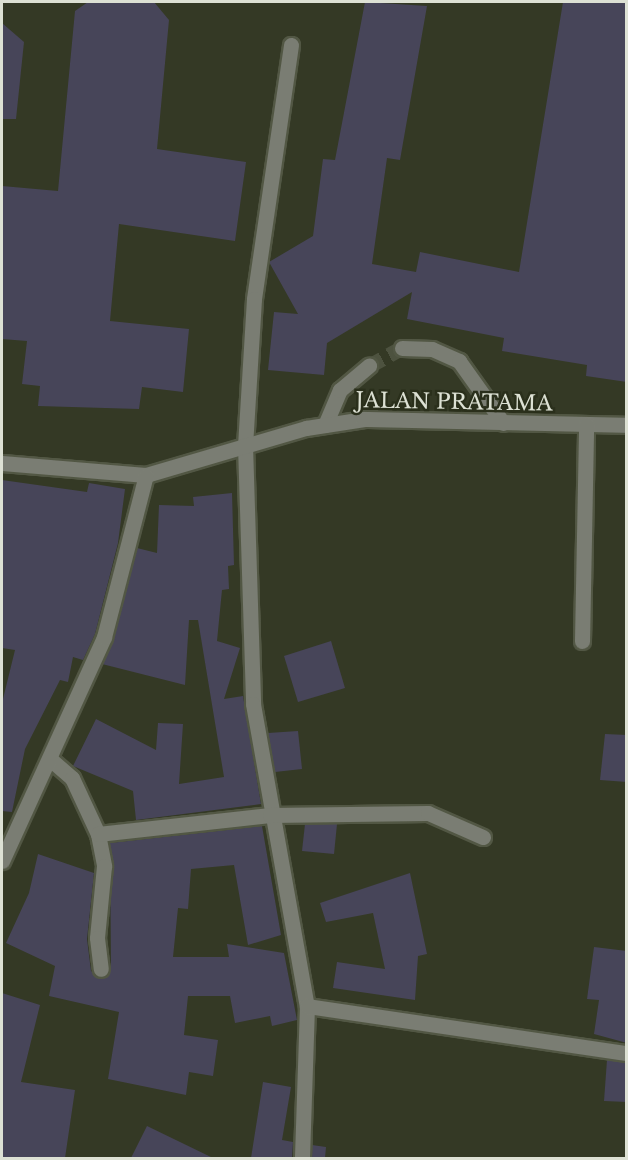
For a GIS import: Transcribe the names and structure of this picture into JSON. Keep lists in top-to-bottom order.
{
  "streets": {
    "street": ["JALAN PRATAMA"]
  }
}
